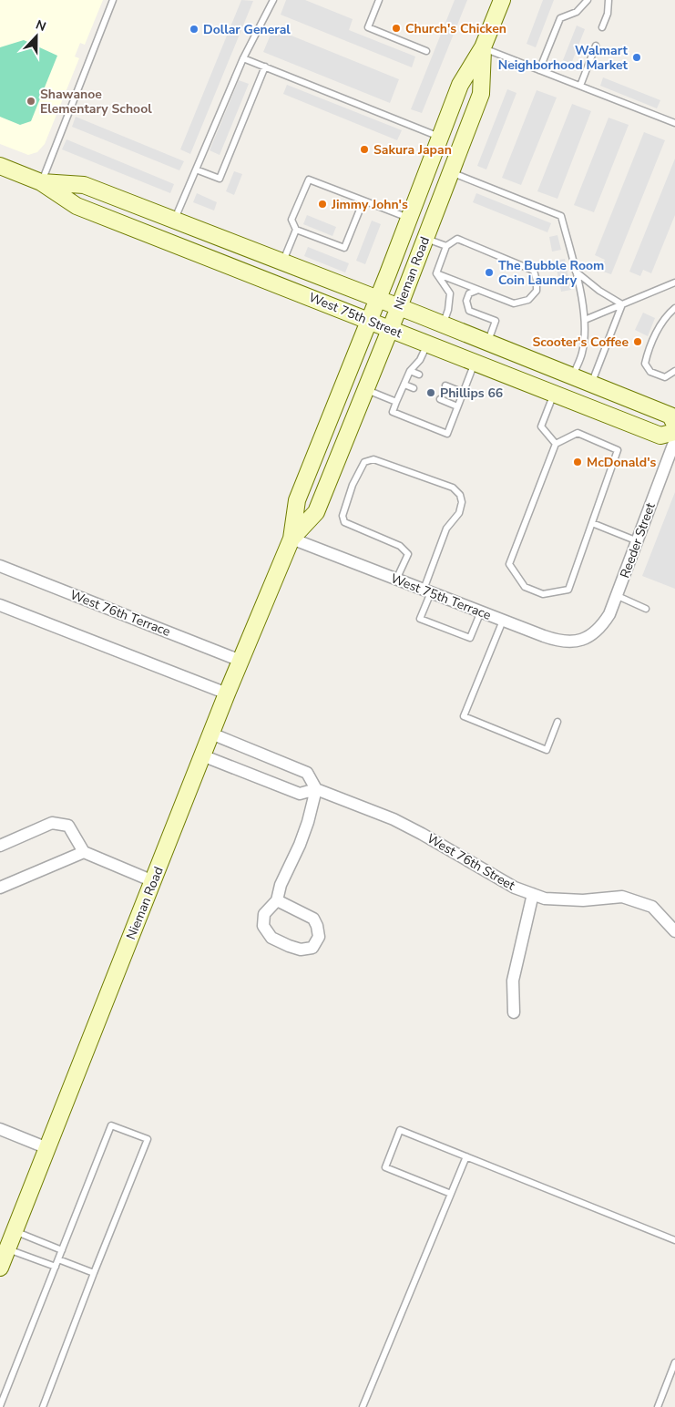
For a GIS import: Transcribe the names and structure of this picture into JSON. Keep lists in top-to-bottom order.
{
  "streets": {
    "main road": ["Nieman Road", "West 75th Street"],
    "street": [
      "Reeder Street",
      "West 75th Terrace",
      "West 76th Terrace",
      "West 76th Street"
    ]
  },
  "crossings": [
    ["Nieman Road", "West 75th Street"],
    ["Nieman Road", "West 75th Terrace"],
    ["Nieman Road", "West 76th Terrace"],
    ["Nieman Road", "West 76th Street"],
    ["Reeder Street", "West 75th Terrace"]
  ],
  "places": [
    "Church's Chicken",
    "Dollar General",
    "Walmart Neighborhood Market",
    "Shawanoe Elementary School",
    "Sakura Japan",
    "Jimmy John's",
    "The Bubble Room Coin Laundry",
    "Scooter's Coffee",
    "Phillips 66",
    "McDonald's"
  ],
  "north": "top"
}
